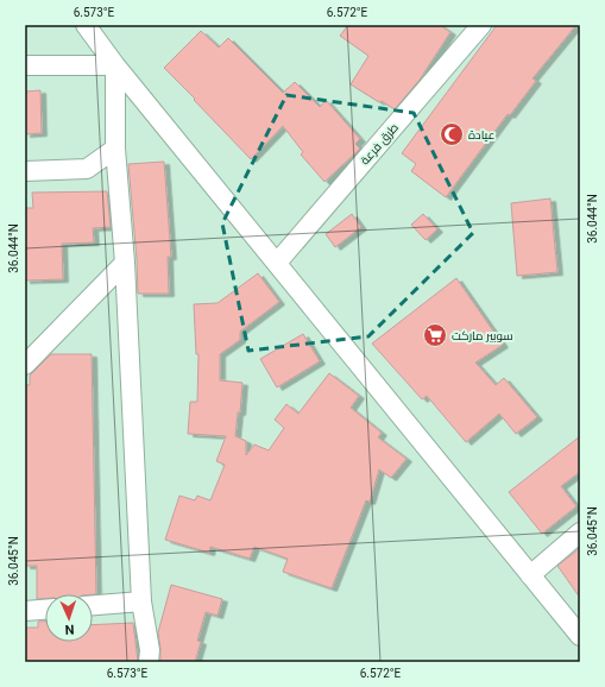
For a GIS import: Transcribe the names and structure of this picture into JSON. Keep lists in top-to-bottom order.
{
  "streets": {
    "street": ["طرق فرعة"]
  },
  "places": {
    "mosque": ["عيادة"],
    "supermarket": ["سوبير ماركت"]
  },
  "north": "bottom",
  "coordinates": [
    "6.573°E",
    "6.572°E",
    "36.044°N",
    "36.045°N"
  ]
}
